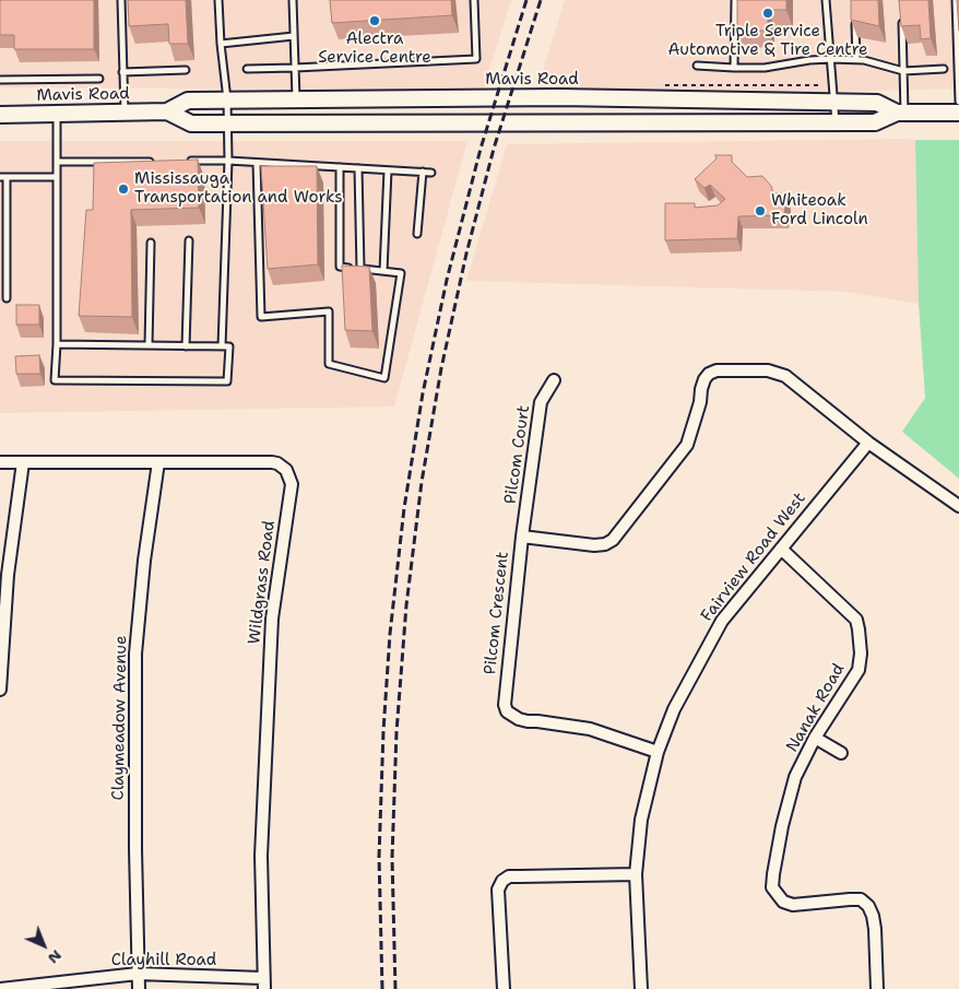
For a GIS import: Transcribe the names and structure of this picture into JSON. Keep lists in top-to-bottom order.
{
  "streets": {
    "main road": ["Mavis Road"],
    "street": [
      "Pilcom Court",
      "Fairview Road West",
      "Wildgrass Road",
      "Pilcom Crescent",
      "Nanak Road",
      "Claymeadow Avenue",
      "Clayhill Road"
    ]
  },
  "crossings": [
    ["Pilcom Court", "Pilcom Crescent"],
    ["Fairview Road West", "Pilcom Crescent"],
    ["Fairview Road West", "Nanak Road"],
    ["Wildgrass Road", "Claymeadow Avenue"],
    ["Wildgrass Road", "Clayhill Road"],
    ["Claymeadow Avenue", "Clayhill Road"]
  ],
  "places": [
    "Triple Service Automotive & Tire Centre",
    "Alectra Service Centre",
    "Mississauga Transportation and Works",
    "Whiteoak Ford Lincoln"
  ],
  "north": "bottom right"
}
